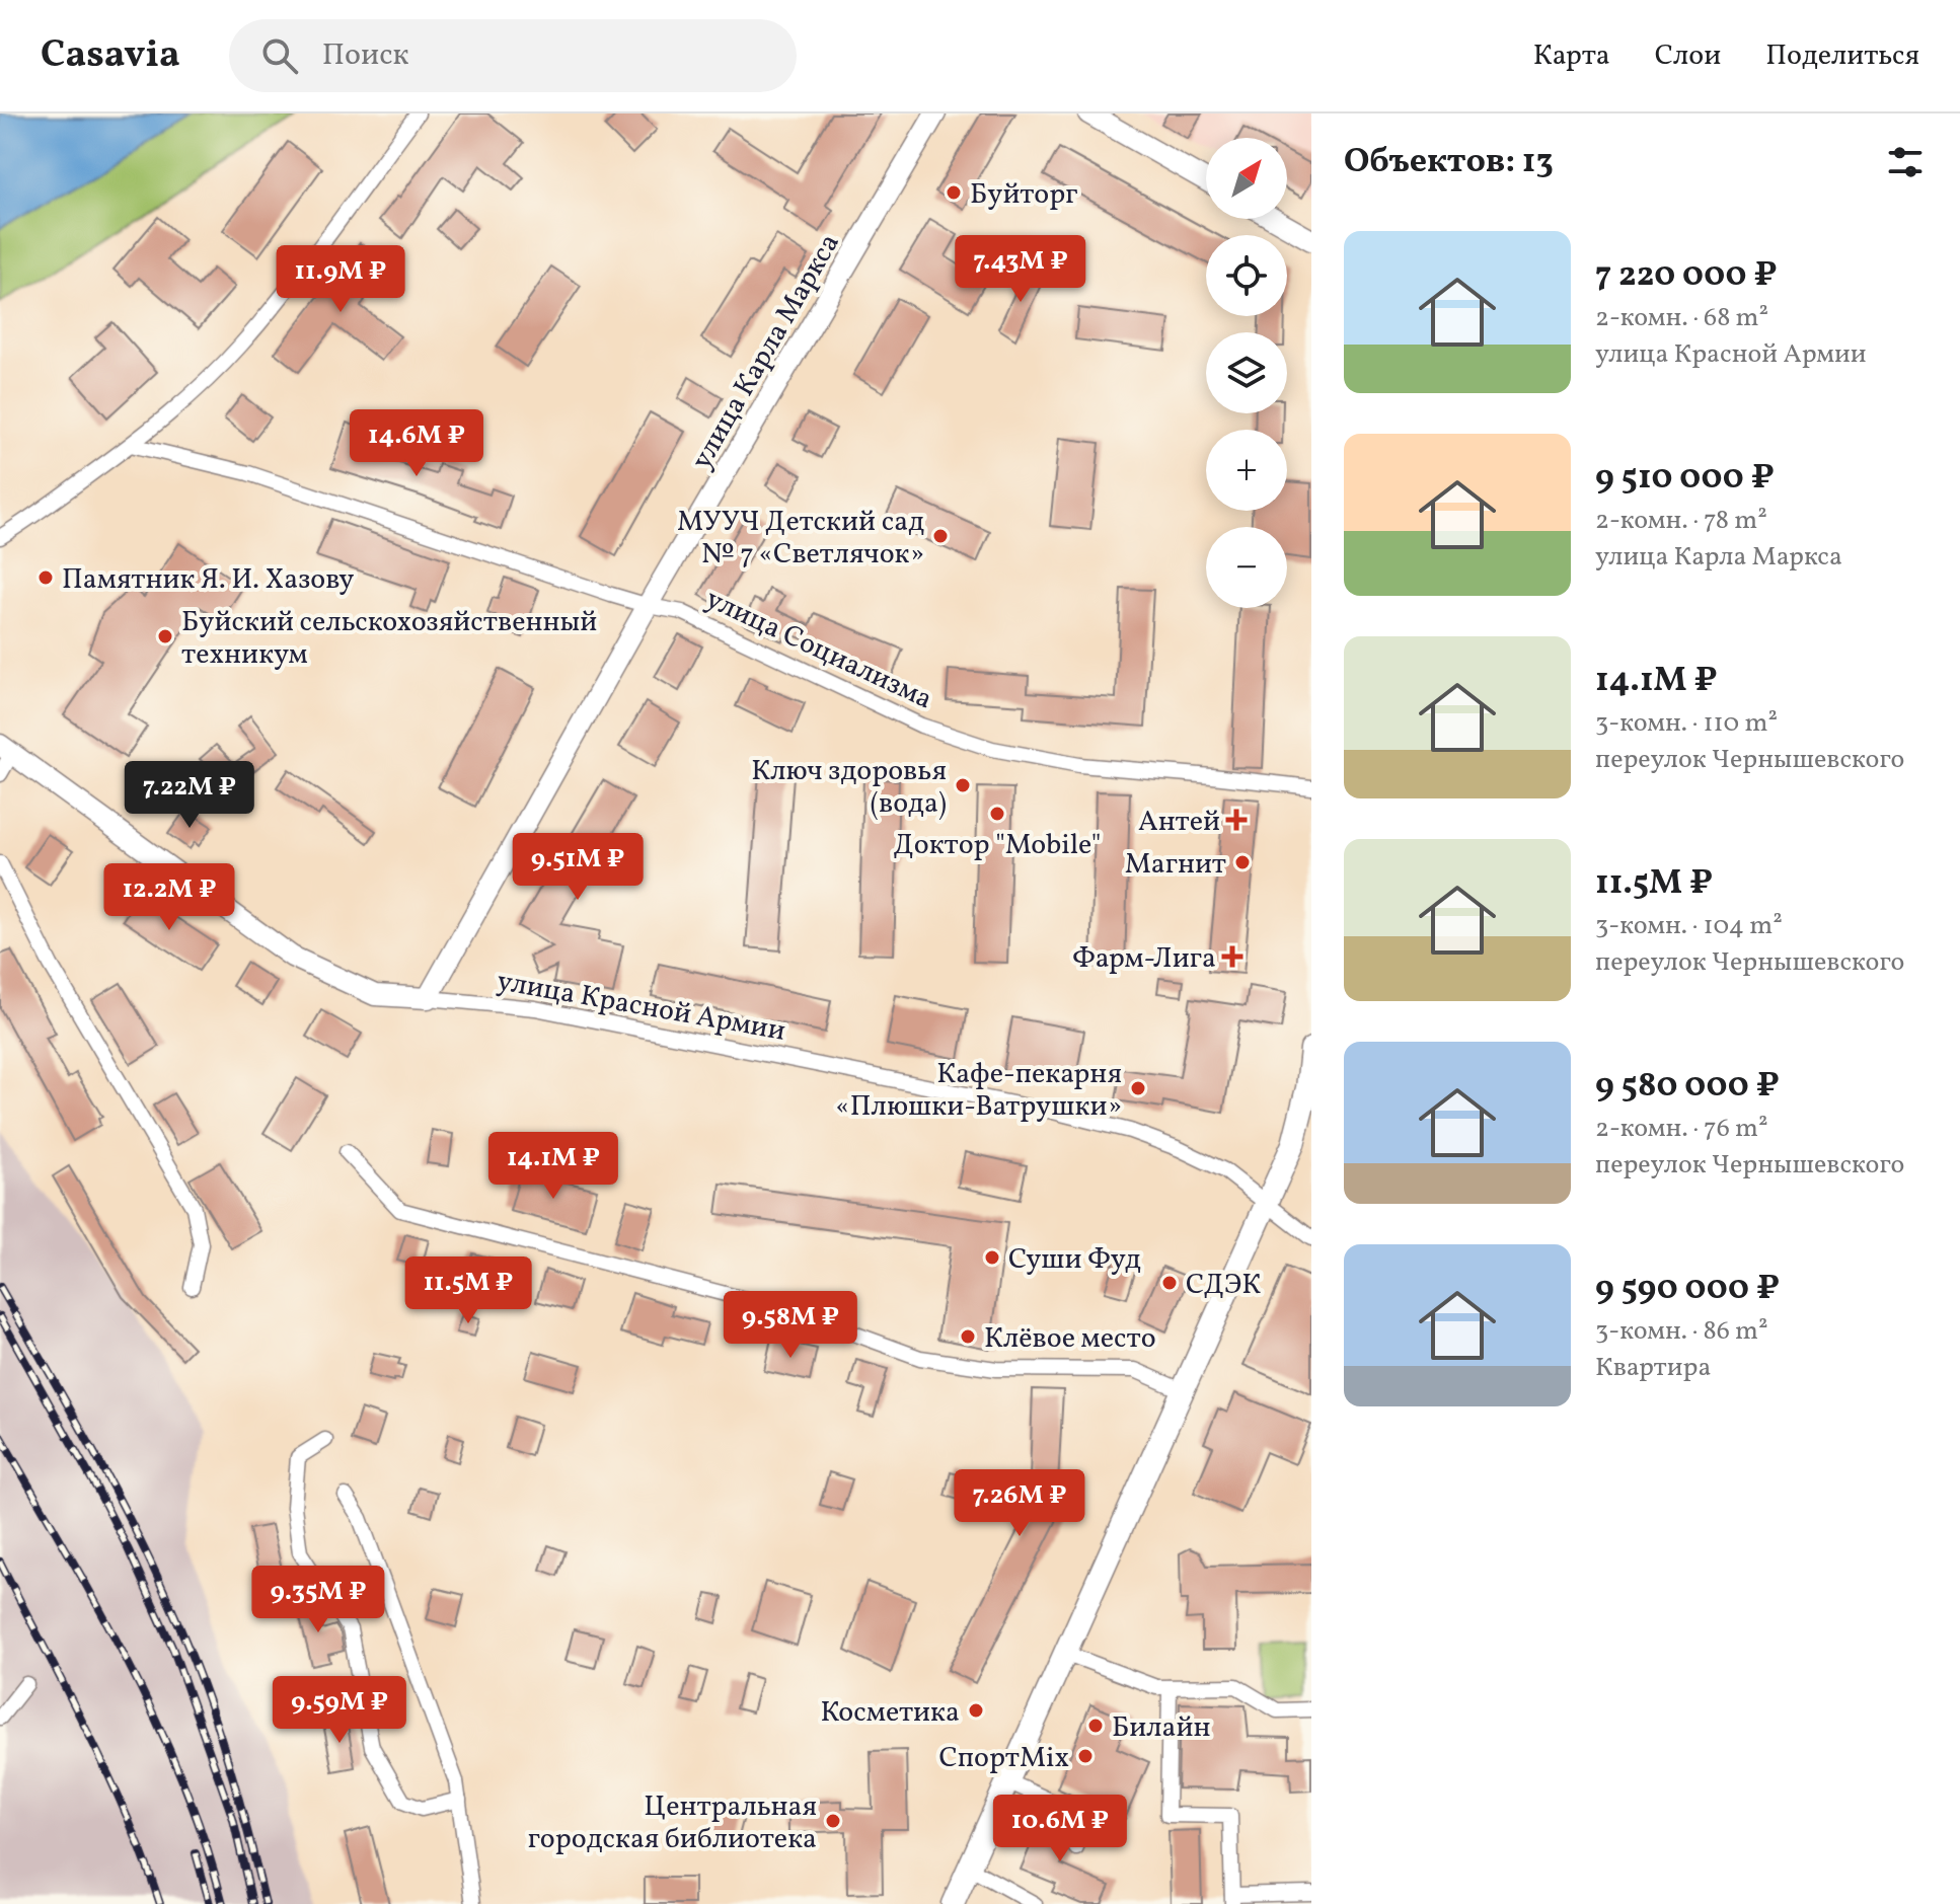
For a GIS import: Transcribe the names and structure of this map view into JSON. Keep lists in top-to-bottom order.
{
  "streets": {
    "main road": ["улица Карла Маркса", "улица Красной Армии"],
    "street": ["улица Социализма"]
  },
  "crossings": [
    ["улица Карла Маркса", "улица Социализма"],
    ["улица Карла Маркса", "улица Красной Армии"]
  ],
  "places": {
    "other": [
      "Буйторг",
      "МУУЧ Детский сад № 7 «Светлячок»",
      "Памятник Я. И. Хазову",
      "Буйский сельскохозяйственный техникум",
      "Ключ здоровья (вода)",
      "Доктор \"Mobile\"",
      "Магнит",
      "Кафе-пекарня «Плюшки-Ватрушки»",
      "Суши Фуд",
      "СДЭК",
      "Клёвое место",
      "Косметика",
      "Билайн",
      "СпортMix",
      "Центральная городская библиотека"
    ],
    "health": ["Антей", "Фарм-Лига"]
  },
  "north": "top right",
  "page": {
    "header": "Casavia",
    "search": "Поиск",
    "nav": ["Карта", "Слои", "Поделиться"],
    "heading": "Объектов: 13",
    "map_buttons": ["+", "−"],
    "list": [
      {
        "name": "7 220 000 ₽",
        "note": "2-комн. · 68 m² · улица Красной Армии"
      },
      {
        "name": "9 510 000 ₽",
        "note": "2-комн. · 78 m² · улица Карла Маркса"
      },
      {
        "name": "14.1M ₽",
        "note": "3-комн. · 110 m² · переулок Чернышевского"
      },
      {
        "name": "11.5M ₽",
        "note": "3-комн. · 104 m² · переулок Чернышевского"
      },
      {
        "name": "9 580 000 ₽",
        "note": "2-комн. · 76 m² · переулок Чернышевского"
      },
      {
        "name": "9 590 000 ₽",
        "note": "3-комн. · 86 m² · Квартира"
      }
    ],
    "price": [
      "7.43M ₽",
      "11.9M ₽",
      "14.6M ₽",
      "7.22M ₽",
      "9.51M ₽",
      "12.2M ₽",
      "14.1M ₽",
      "11.5M ₽",
      "9.58M ₽",
      "7.26M ₽",
      "9.35M ₽",
      "9.59M ₽",
      "10.6M ₽"
    ]
  }
}
